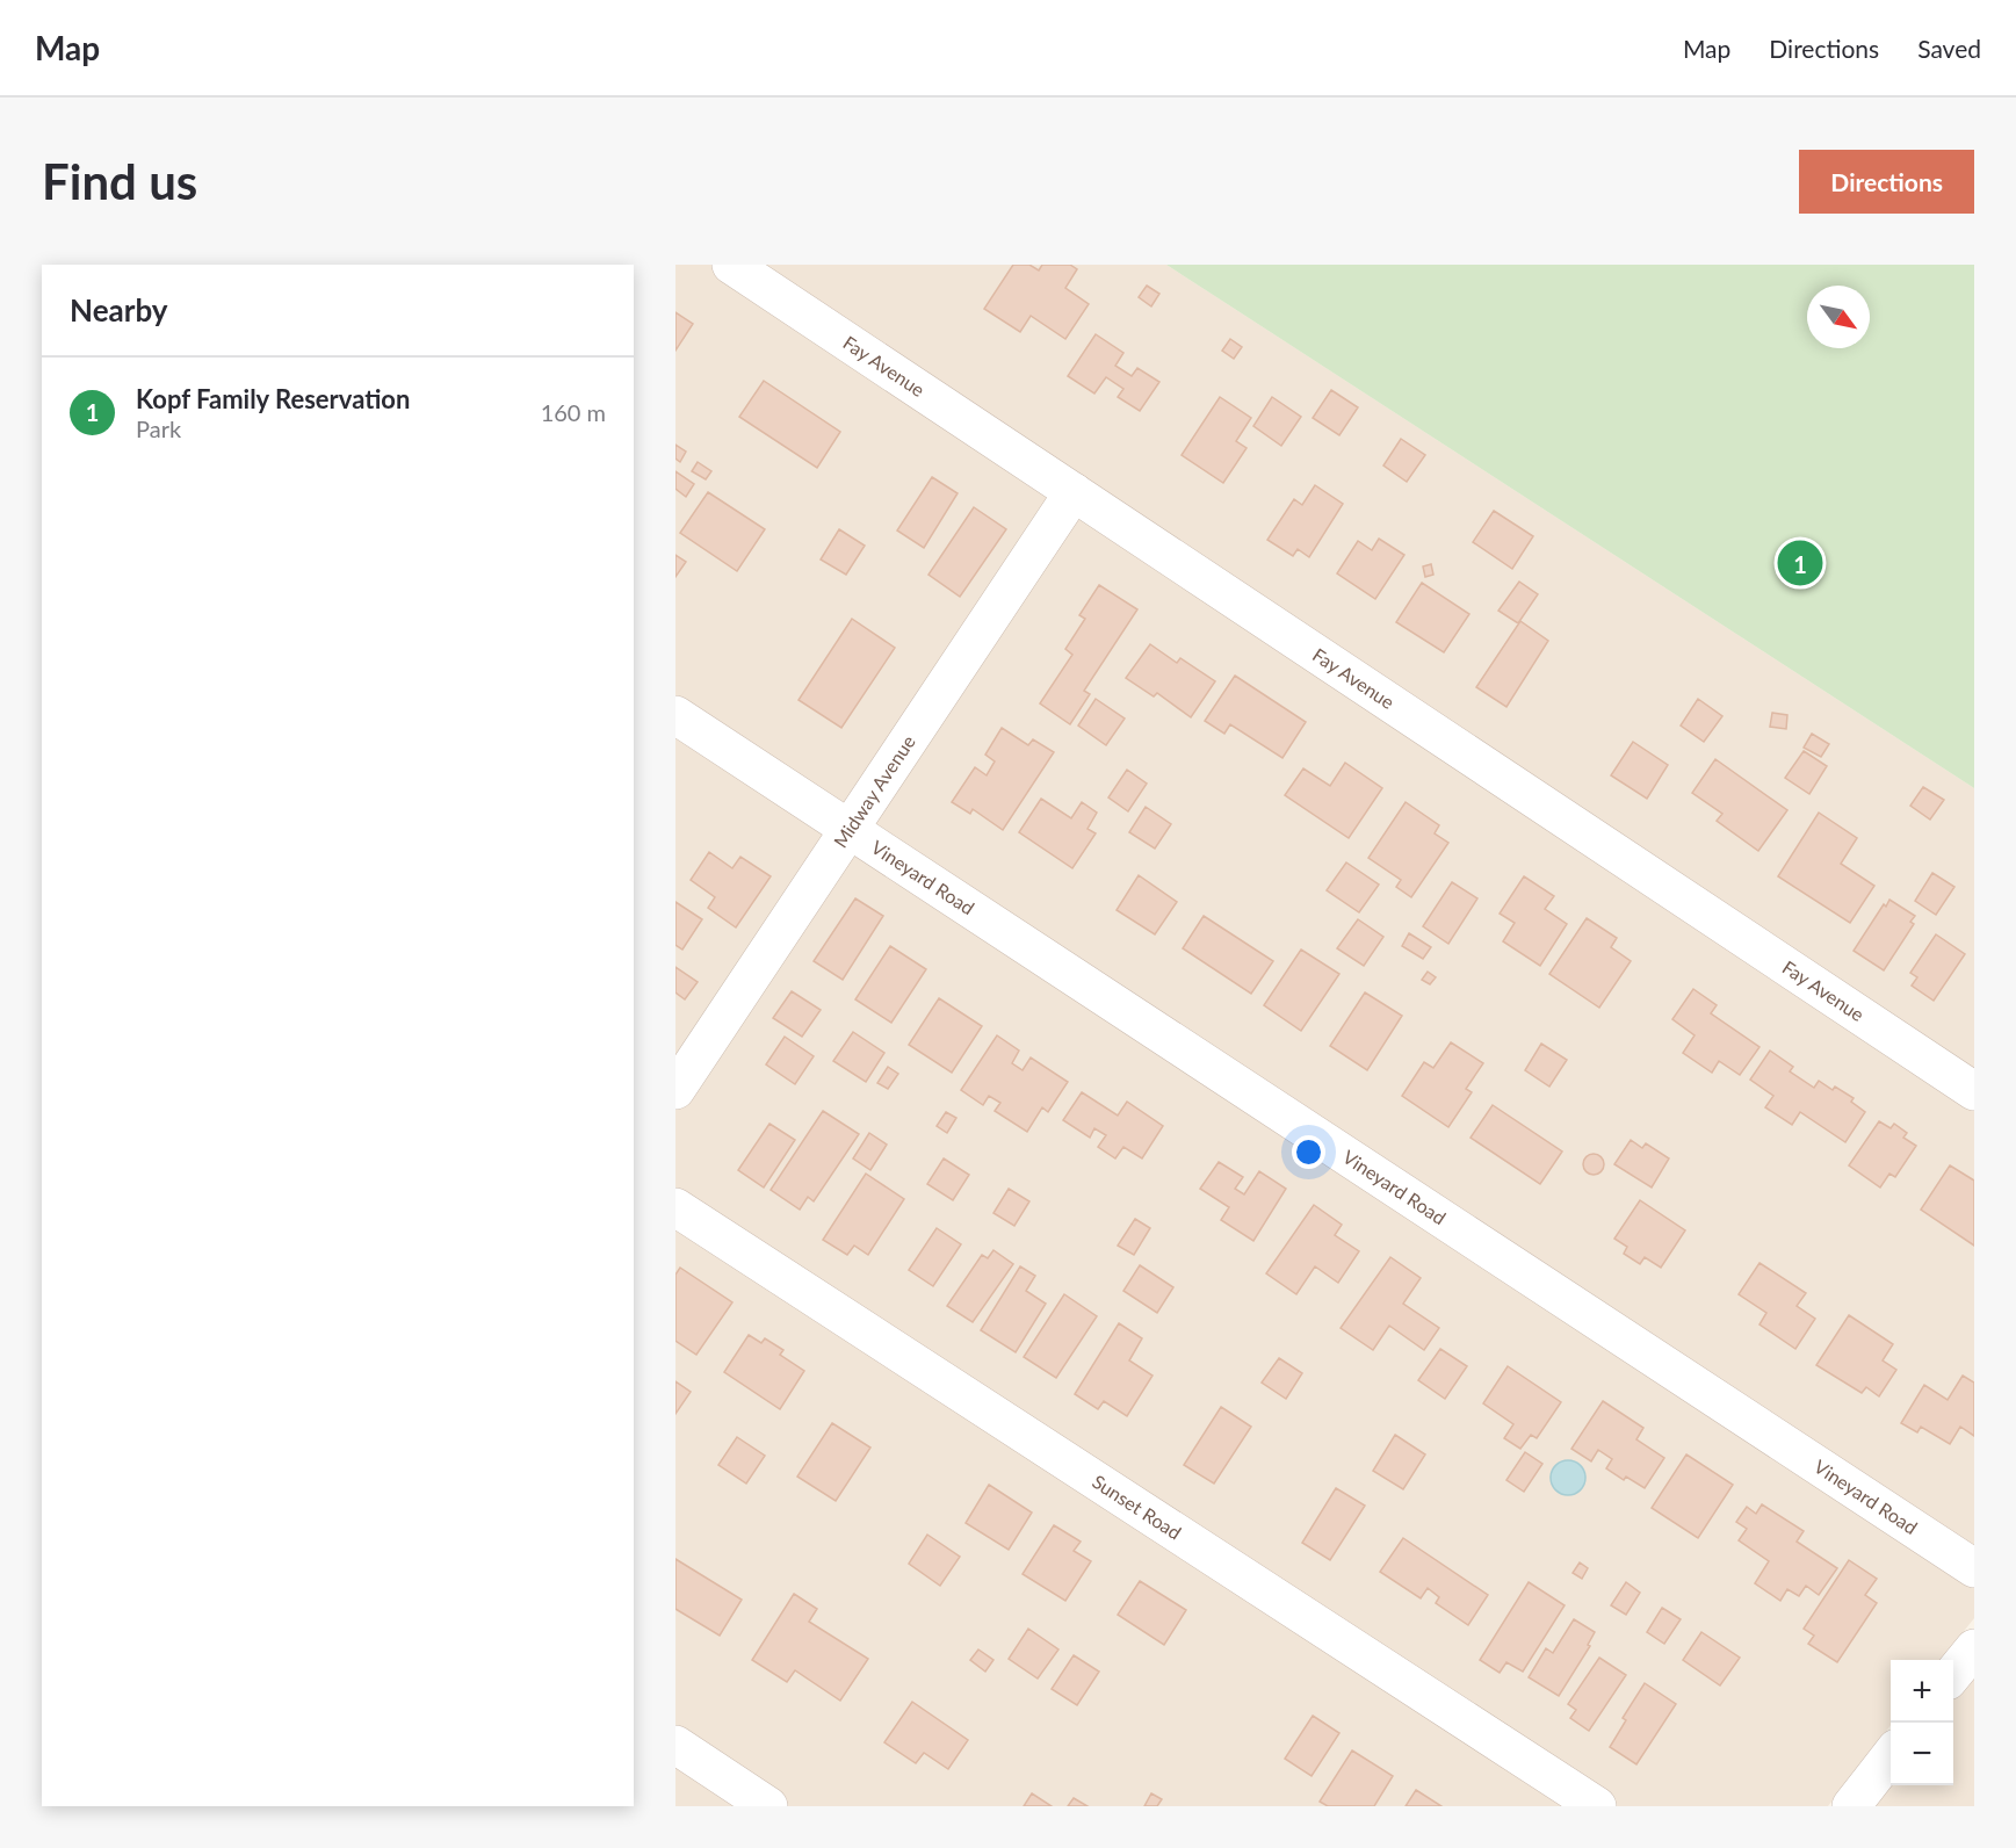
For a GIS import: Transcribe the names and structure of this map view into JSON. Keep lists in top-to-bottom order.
{
  "streets": {
    "street": [
      "Fay Avenue",
      "Midway Avenue",
      "Vineyard Road",
      "Sunset Road"
    ]
  },
  "crossings": [
    ["Fay Avenue", "Midway Avenue"],
    ["Midway Avenue", "Vineyard Road"]
  ],
  "north": "bottom right",
  "page": {
    "header": "Map",
    "nav": ["Map", "Directions", "Saved"],
    "buttons": "Directions",
    "title": "Find us",
    "heading": "Nearby",
    "list": [
      {
        "mark": "1",
        "name": "Kopf Family Reservation",
        "note": "Park",
        "value": "160 m"
      }
    ],
    "pins": "1",
    "map_buttons": ["+", "−"]
  }
}
